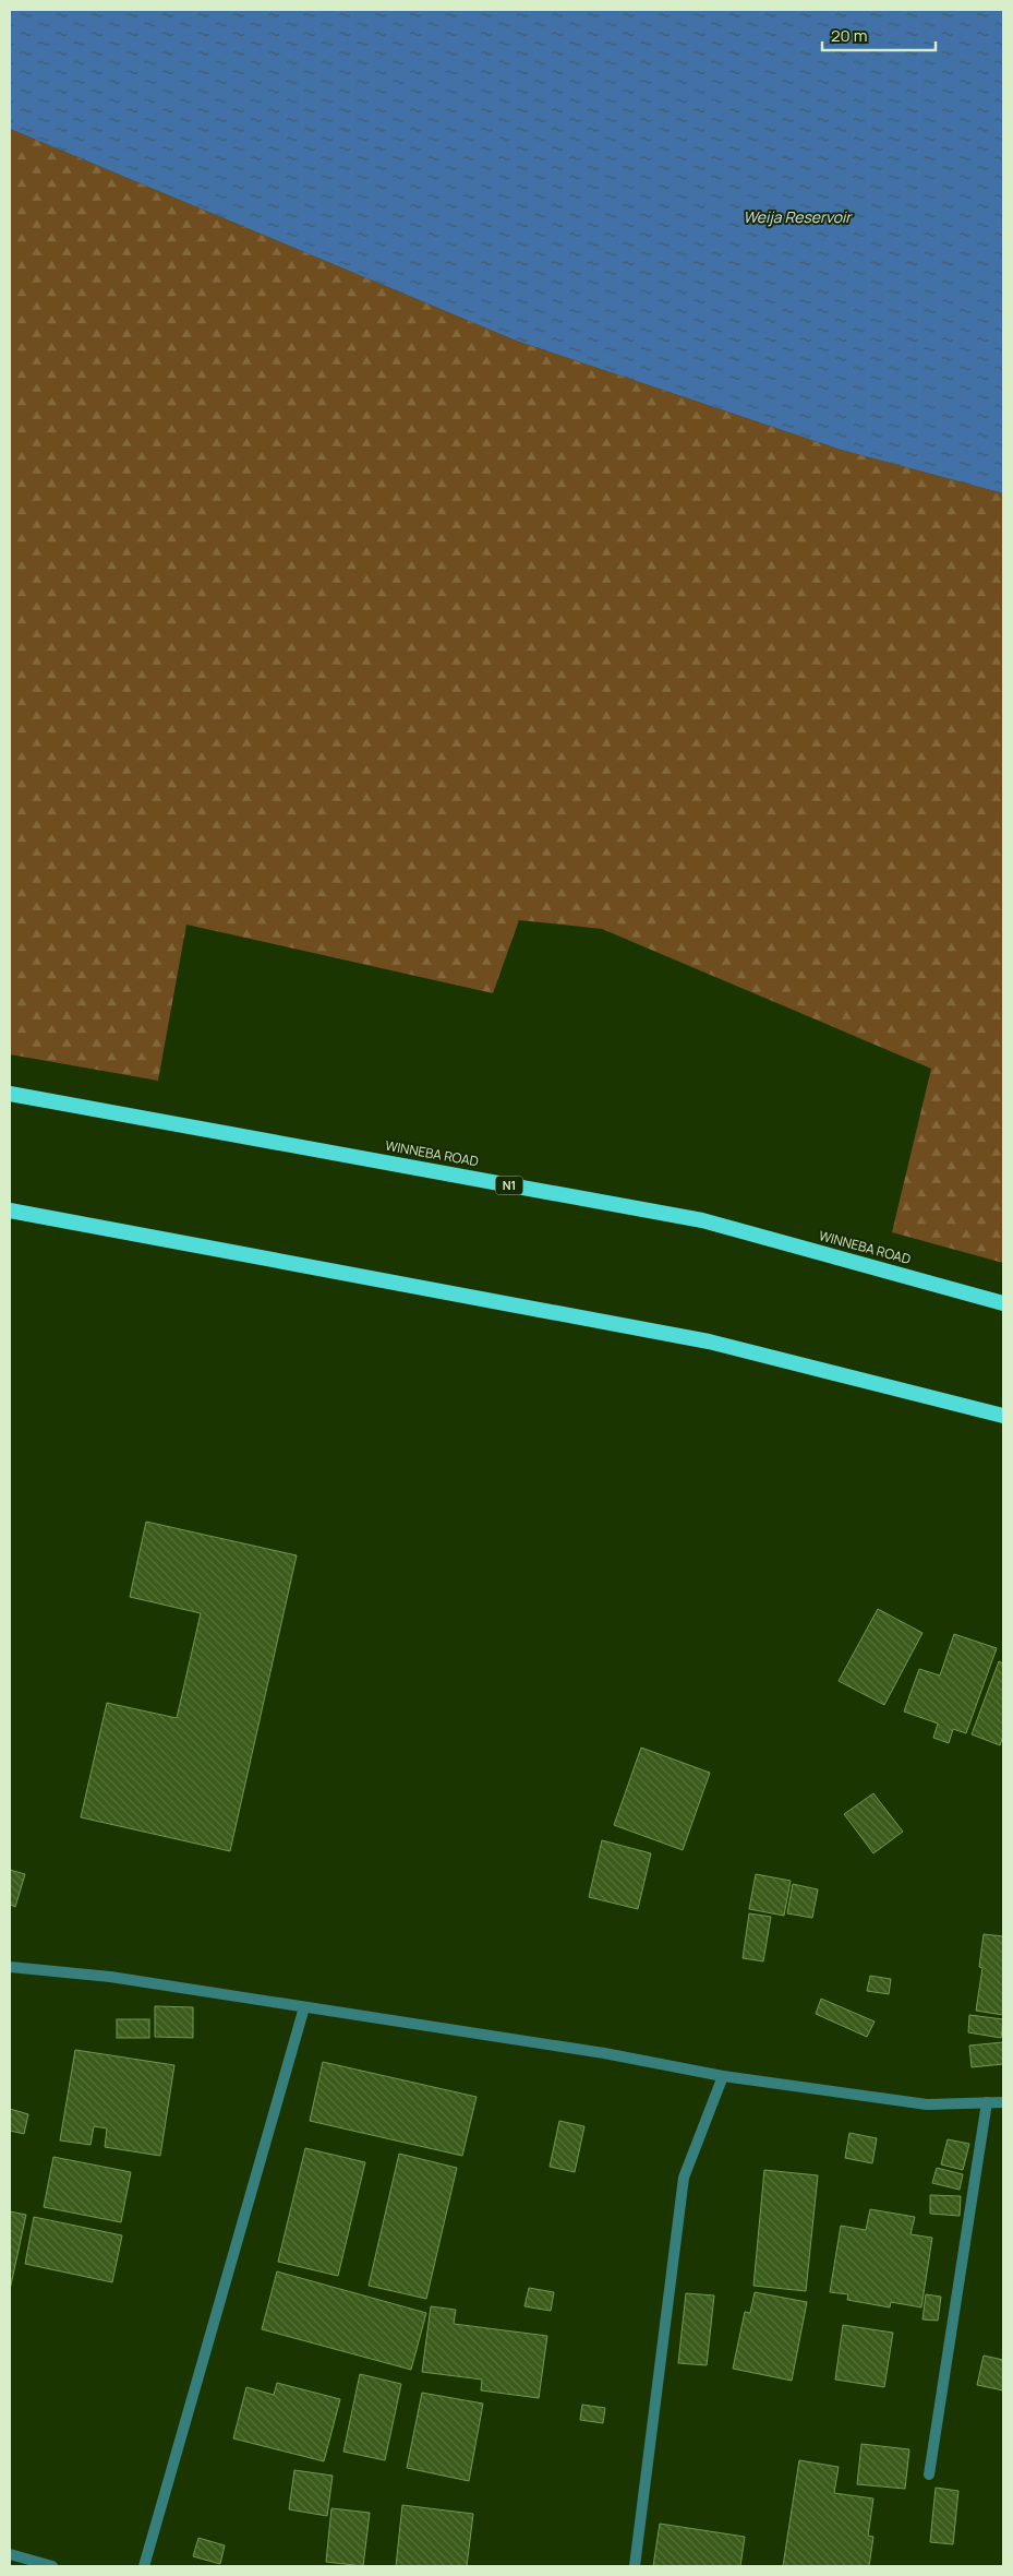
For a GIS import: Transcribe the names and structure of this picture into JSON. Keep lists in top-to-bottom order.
{
  "streets": {
    "highway": ["WINNEBA ROAD", "N1"]
  },
  "water": ["Weija Reservoir"],
  "scale_bar": "20 m"
}
